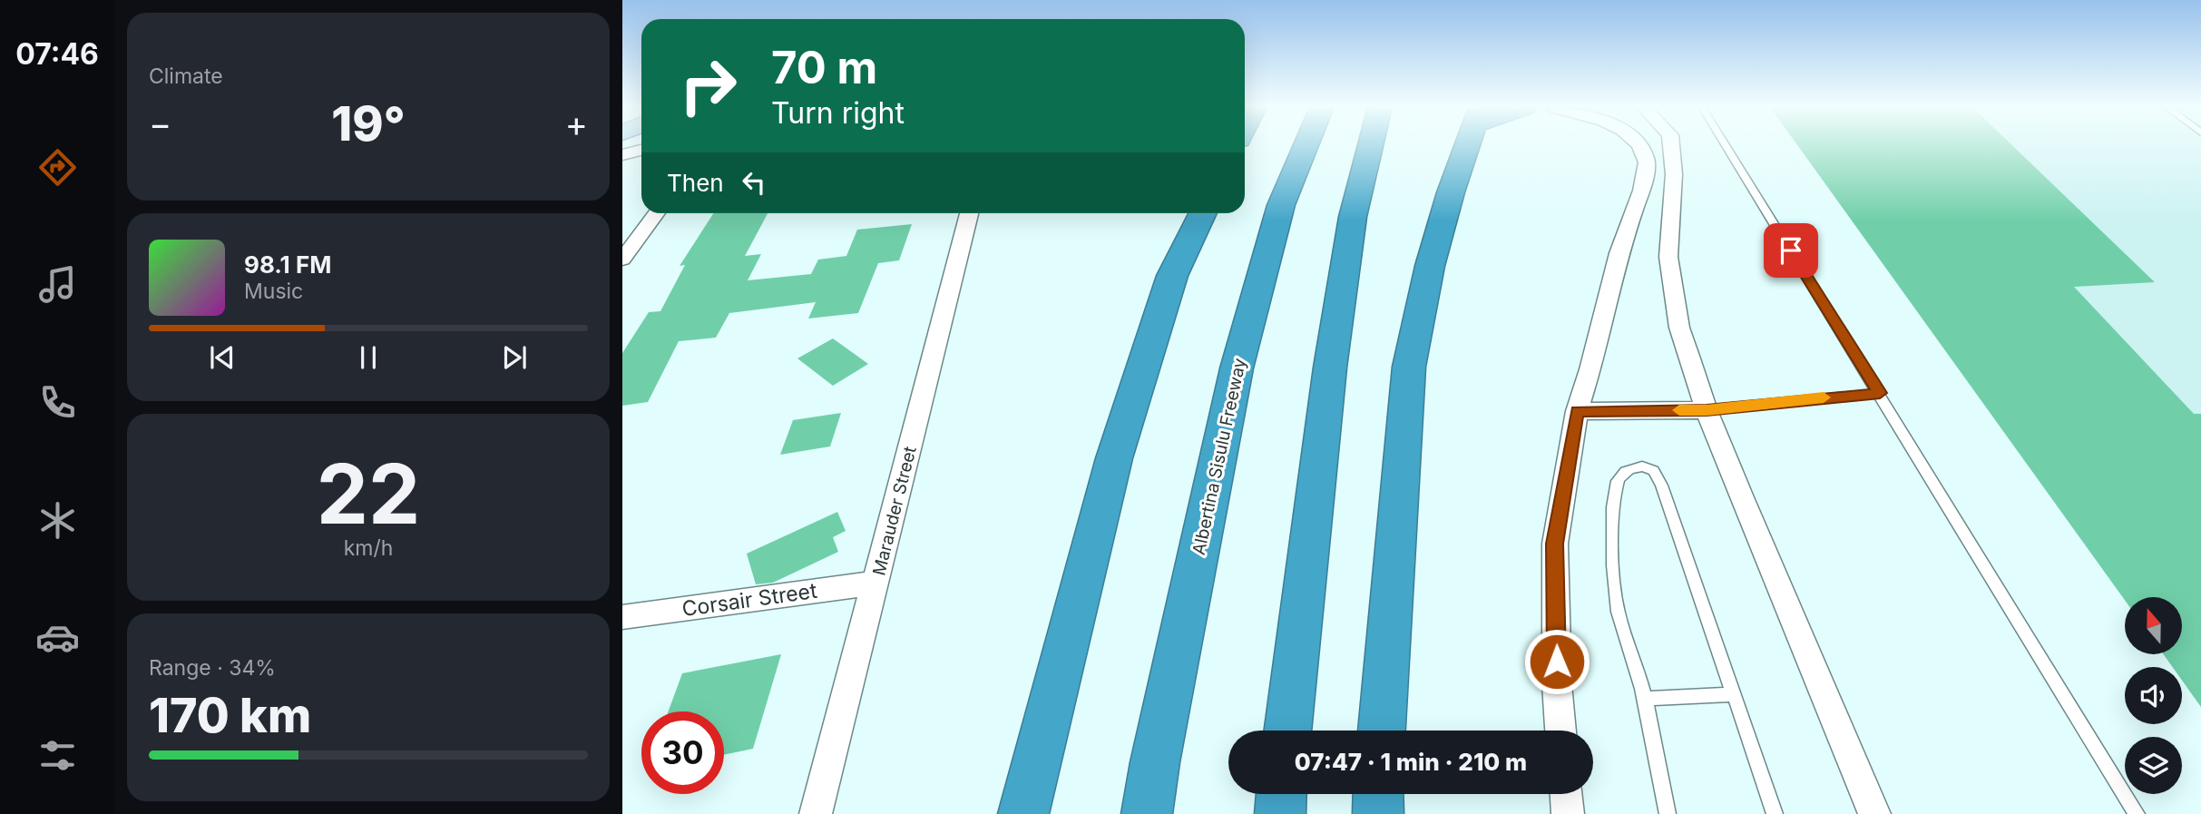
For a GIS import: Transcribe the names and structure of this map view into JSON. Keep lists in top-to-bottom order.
{
  "streets": {
    "highway": ["Albertina Sisulu Freeway"],
    "street": ["Marauder Street", "Corsair Street"]
  },
  "crossings": [
    ["Marauder Street", "Corsair Street"]
  ],
  "north": "top",
  "page": {
    "tabs": "07:46",
    "tile": [
      "Climate",
      ["22", "km/h"],
      ["Range · 34%", "170 km"]
    ],
    "turn": ["70 m", "Turn right"],
    "heat": ["−", "19°", "+"],
    "then": "Then",
    "song": ["98.1 FM", "Music"],
    "limit": "30",
    "trip": "07:47 · 1 min · 210 m"
  }
}
